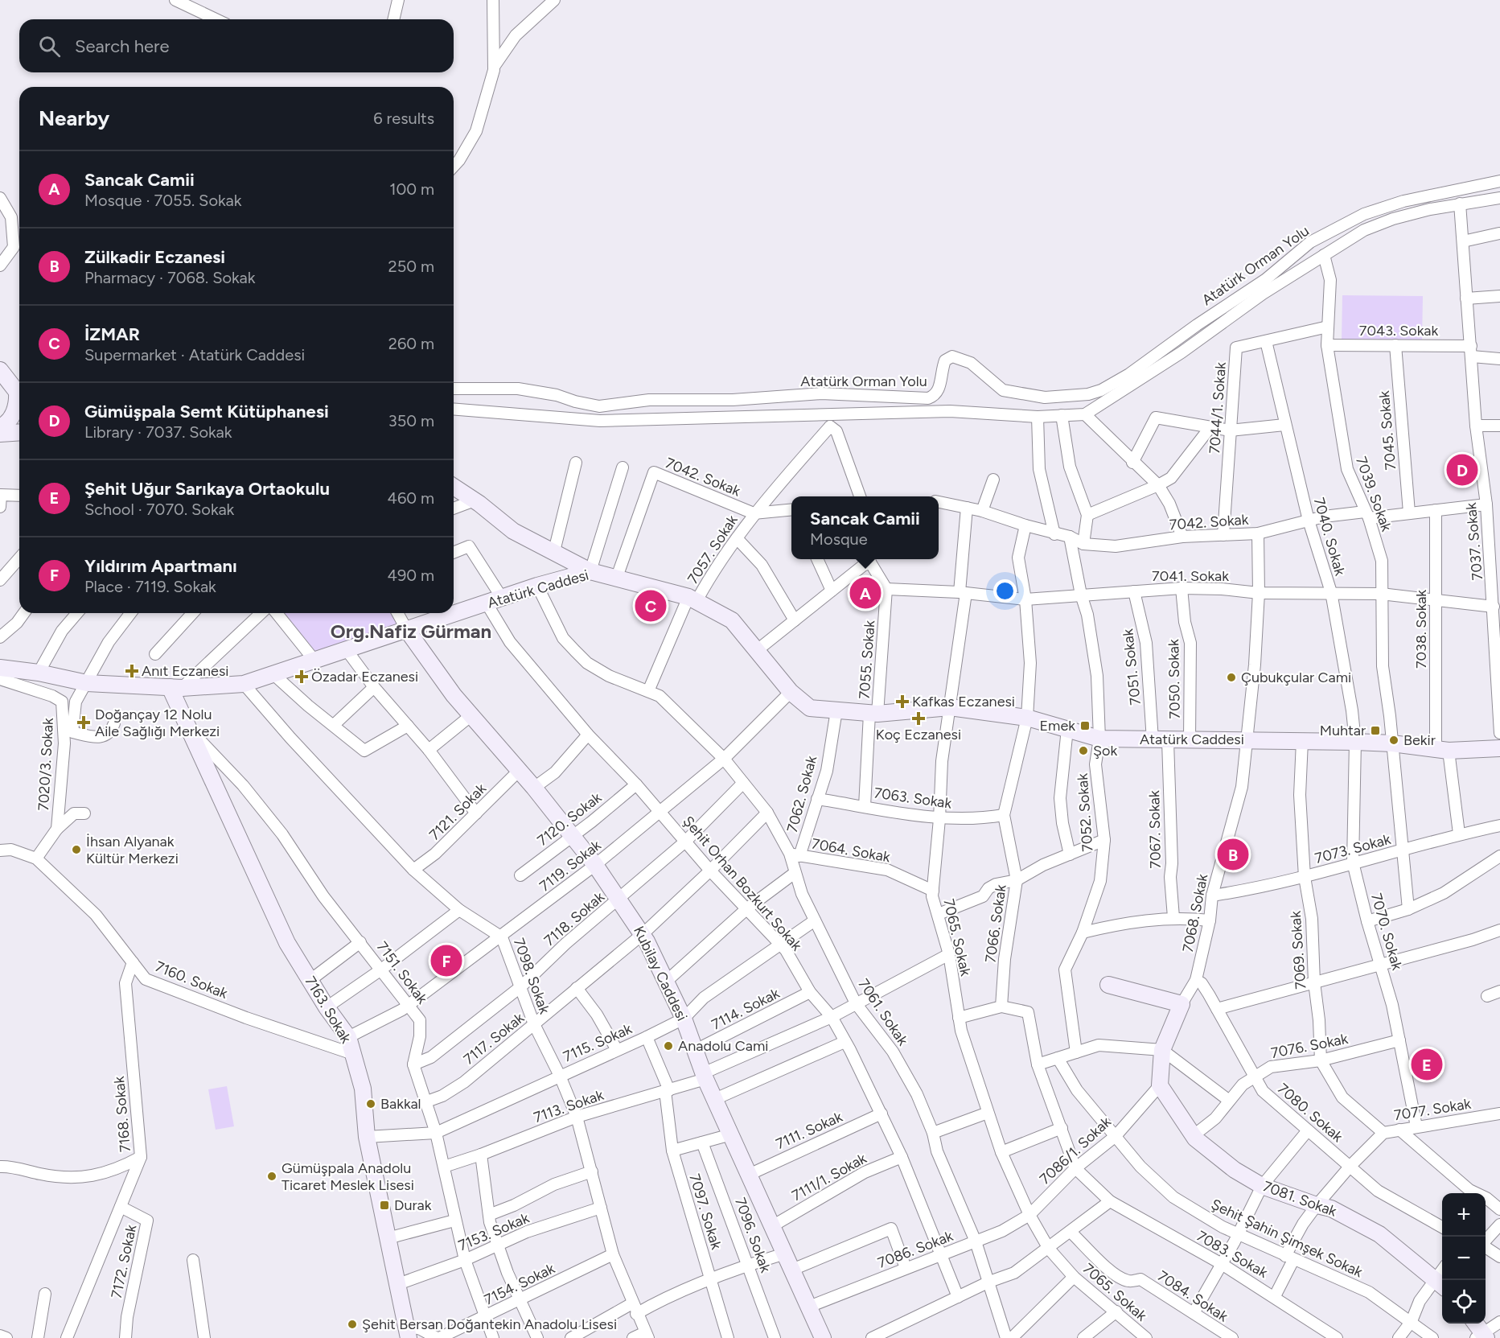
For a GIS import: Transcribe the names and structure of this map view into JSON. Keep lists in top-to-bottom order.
{
  "streets": {
    "main road": [
      "Atatürk Caddesi",
      "Kubilay Caddesi",
      "7163. Sokak",
      "7081. Sokak"
    ],
    "street": [
      "Atatürk Orman Yolu",
      "7043. Sokak",
      "7044/1. Sokak",
      "7045. Sokak",
      "7042. Sokak",
      "7039. Sokak",
      "7040. Sokak",
      "7037. Sokak",
      "7057. Sokak",
      "7041. Sokak",
      "7038. Sokak",
      "7055. Sokak",
      "7051. Sokak",
      "7050. Sokak",
      "7020/3. Sokak",
      "7062. Sokak",
      "7063. Sokak",
      "7121. Sokak",
      "7052. Sokak",
      "7120. Sokak",
      "7067. Sokak",
      "7073. Sokak",
      "7064. Sokak",
      "7119. Sokak",
      "Şehit Orhan Bozkurt Sokak",
      "7068. Sokak",
      "7118. Sokak",
      "7066. Sokak",
      "7070. Sokak",
      "7065. Sokak",
      "7069. Sokak",
      "7151. Sokak",
      "7098. Sokak",
      "7160. Sokak",
      "7114. Sokak",
      "7061. Sokak",
      "7117. Sokak",
      "7115. Sokak",
      "7076. Sokak",
      "7113. Sokak",
      "7077. Sokak",
      "7080. Sokak",
      "7168. Sokak",
      "7111. Sokak",
      "7086/1. Sokak",
      "7111/1. Sokak",
      "7097. Sokak",
      "7153. Sokak",
      "7096. Sokak",
      "Şehit Şahin Şimşek Sokak",
      "7086. Sokak",
      "7083. Sokak",
      "7172. Sokak",
      "7154. Sokak",
      "7084. Sokak"
    ]
  },
  "crossings": [
    ["7043. Sokak", "7045. Sokak"],
    ["7043. Sokak", "7039. Sokak"],
    ["7043. Sokak", "7037. Sokak"],
    ["7044/1. Sokak", "7042. Sokak"],
    ["7044/1. Sokak", "7039. Sokak"],
    ["7044/1. Sokak", "7040. Sokak"],
    ["7045. Sokak", "7042. Sokak"],
    ["7042. Sokak", "7039. Sokak"],
    ["7042. Sokak", "7040. Sokak"],
    ["7042. Sokak", "7037. Sokak"],
    ["7042. Sokak", "7057. Sokak"],
    ["7042. Sokak", "Atatürk Caddesi"],
    ["7042. Sokak", "7038. Sokak"],
    ["7042. Sokak", "7052. Sokak"],
    ["7042. Sokak", "7068. Sokak"],
    ["7042. Sokak", "7066. Sokak"],
    ["7042. Sokak", "7065. Sokak"],
    ["7039. Sokak", "7041. Sokak"],
    ["7039. Sokak", "Atatürk Caddesi"],
    ["7039. Sokak", "7073. Sokak"],
    ["7040. Sokak", "7041. Sokak"],
    ["7040. Sokak", "Atatürk Caddesi"],
    ["7040. Sokak", "7070. Sokak"],
    ["7037. Sokak", "7041. Sokak"],
    ["7057. Sokak", "Atatürk Caddesi"],
    ["7041. Sokak", "7038. Sokak"],
    ["7041. Sokak", "7055. Sokak"],
    ["7041. Sokak", "7051. Sokak"],
    ["7041. Sokak", "7050. Sokak"],
    ["7041. Sokak", "7052. Sokak"],
    ["7041. Sokak", "7068. Sokak"],
    ["7041. Sokak", "7066. Sokak"],
    ["7041. Sokak", "7065. Sokak"],
    ["Atatürk Caddesi", "7038. Sokak"],
    ["Atatürk Caddesi", "7055. Sokak"],
    ["Atatürk Caddesi", "7051. Sokak"],
    ["Atatürk Caddesi", "7050. Sokak"],
    ["Atatürk Caddesi", "7062. Sokak"],
    ["Atatürk Caddesi", "7052. Sokak"],
    ["Atatürk Caddesi", "7067. Sokak"],
    ["Atatürk Caddesi", "7119. Sokak"],
    ["Atatürk Caddesi", "Şehit Orhan Bozkurt Sokak"],
    ["Atatürk Caddesi", "7068. Sokak"],
    ["Atatürk Caddesi", "7066. Sokak"],
    ["Atatürk Caddesi", "7070. Sokak"],
    ["Atatürk Caddesi", "7065. Sokak"],
    ["Atatürk Caddesi", "7069. Sokak"],
    ["Atatürk Caddesi", "Kubilay Caddesi"],
    ["Atatürk Caddesi", "7098. Sokak"],
    ["Atatürk Caddesi", "7163. Sokak"],
    ["Atatürk Caddesi", "7061. Sokak"],
    ["7038. Sokak", "7073. Sokak"],
    ["7055. Sokak", "7063. Sokak"],
    ["7051. Sokak", "7067. Sokak"],
    ["7020/3. Sokak", "7160. Sokak"],
    ["7062. Sokak", "7063. Sokak"],
    ["7062. Sokak", "7064. Sokak"],
    ["7062. Sokak", "7061. Sokak"],
    ["7063. Sokak", "7066. Sokak"],
    ["7063. Sokak", "7065. Sokak"],
    ["7121. Sokak", "Kubilay Caddesi"],
    ["7121. Sokak", "7098. Sokak"],
    ["7120. Sokak", "Şehit Orhan Bozkurt Sokak"],
    ["7120. Sokak", "Kubilay Caddesi"],
    ["7073. Sokak", "7068. Sokak"],
    ["7073. Sokak", "7070. Sokak"],
    ["7073. Sokak", "7069. Sokak"],
    ["7064. Sokak", "7065. Sokak"],
    ["7064. Sokak", "7061. Sokak"],
    ["7119. Sokak", "Şehit Orhan Bozkurt Sokak"],
    ["7119. Sokak", "7151. Sokak"],
    ["7119. Sokak", "Kubilay Caddesi"],
    ["7119. Sokak", "7098. Sokak"],
    ["7119. Sokak", "7163. Sokak"],
    ["7119. Sokak", "7061. Sokak"],
    ["Şehit Orhan Bozkurt Sokak", "7118. Sokak"],
    ["Şehit Orhan Bozkurt Sokak", "7114. Sokak"],
    ["Şehit Orhan Bozkurt Sokak", "7117. Sokak"],
    ["Şehit Orhan Bozkurt Sokak", "7115. Sokak"],
    ["Şehit Orhan Bozkurt Sokak", "7113. Sokak"],
    ["Şehit Orhan Bozkurt Sokak", "7111. Sokak"],
    ["Şehit Orhan Bozkurt Sokak", "7111/1. Sokak"],
    ["Şehit Orhan Bozkurt Sokak", "7086. Sokak"],
    ["7068. Sokak", "7080. Sokak"],
    ["7118. Sokak", "7151. Sokak"],
    ["7118. Sokak", "Kubilay Caddesi"],
    ["7118. Sokak", "7098. Sokak"],
    ["7118. Sokak", "7061. Sokak"],
    ["7066. Sokak", "7083. Sokak"],
    ["7070. Sokak", "7076. Sokak"],
    ["7070. Sokak", "7077. Sokak"],
    ["7065. Sokak", "7113. Sokak"],
    ["7065. Sokak", "7086/1. Sokak"],
    ["7065. Sokak", "7086. Sokak"],
    ["7069. Sokak", "7076. Sokak"],
    ["7069. Sokak", "7077. Sokak"],
    ["7151. Sokak", "7163. Sokak"],
    ["7151. Sokak", "7117. Sokak"],
    ["7151. Sokak", "7115. Sokak"],
    ["7151. Sokak", "7113. Sokak"],
    ["7151. Sokak", "7153. Sokak"],
    ["7151. Sokak", "7154. Sokak"],
    ["Kubilay Caddesi", "7114. Sokak"],
    ["Kubilay Caddesi", "7117. Sokak"],
    ["Kubilay Caddesi", "7115. Sokak"],
    ["Kubilay Caddesi", "7113. Sokak"],
    ["Kubilay Caddesi", "7111. Sokak"],
    ["Kubilay Caddesi", "7111/1. Sokak"],
    ["Kubilay Caddesi", "7086. Sokak"],
    ["7098. Sokak", "7117. Sokak"],
    ["7098. Sokak", "7115. Sokak"],
    ["7098. Sokak", "7113. Sokak"],
    ["7098. Sokak", "7153. Sokak"],
    ["7098. Sokak", "7154. Sokak"],
    ["7160. Sokak", "7163. Sokak"],
    ["7160. Sokak", "7168. Sokak"],
    ["7163. Sokak", "7115. Sokak"],
    ["7163. Sokak", "7153. Sokak"],
    ["7163. Sokak", "7154. Sokak"],
    ["7061. Sokak", "7117. Sokak"],
    ["7061. Sokak", "7115. Sokak"],
    ["7061. Sokak", "7113. Sokak"],
    ["7061. Sokak", "7086. Sokak"],
    ["7115. Sokak", "7097. Sokak"],
    ["7076. Sokak", "7080. Sokak"],
    ["7076. Sokak", "7081. Sokak"],
    ["7113. Sokak", "7097. Sokak"],
    ["7077. Sokak", "7080. Sokak"],
    ["7077. Sokak", "7081. Sokak"],
    ["7077. Sokak", "Şehit Şahin Şimşek Sokak"],
    ["7077. Sokak", "7083. Sokak"],
    ["7168. Sokak", "7172. Sokak"],
    ["7086/1. Sokak", "7081. Sokak"],
    ["7086/1. Sokak", "Şehit Şahin Şimşek Sokak"],
    ["7086/1. Sokak", "7086. Sokak"],
    ["7086/1. Sokak", "7083. Sokak"]
  ],
  "districts": ["Org.Nafiz Gürman"],
  "places": {
    "health": [
      "Anıt Eczanesi",
      "Özadar Eczanesi",
      "Kafkas Eczanesi",
      "Koç Eczanesi",
      "Doğançay 12 Nolu Aile Sağlığı Merkezi"
    ],
    "other": [
      "Çubukçular Cami",
      "Bekir",
      "Şok",
      "İhsan Alyanak Kültür Merkezi",
      "Anadolu Cami",
      "Bakkal",
      "Gümüşpala Anadolu Ticaret Meslek Lisesi",
      "Şehit Bersan Doğantekin Anadolu Lisesi"
    ],
    "transit": ["Emek", "Muhtar", "Durak"]
  },
  "page": {
    "search": "Search here",
    "heading": ["Nearby", "6 results"],
    "list": [
      {
        "mark": "A",
        "name": "Sancak Camii",
        "note": "Mosque · 7055. Sokak",
        "value": "100 m"
      },
      {
        "mark": "B",
        "name": "Zülkadir Eczanesi",
        "note": "Pharmacy · 7068. Sokak",
        "value": "250 m"
      },
      {
        "mark": "C",
        "name": "İZMAR",
        "note": "Supermarket · Atatürk Caddesi",
        "value": "260 m"
      },
      {
        "mark": "D",
        "name": "Gümüşpala Semt Kütüphanesi",
        "note": "Library · 7037. Sokak",
        "value": "350 m"
      },
      {
        "mark": "E",
        "name": "Şehit Uğur Sarıkaya Ortaokulu",
        "note": "School · 7070. Sokak",
        "value": "460 m"
      },
      {
        "mark": "F",
        "name": "Yıldırım Apartmanı",
        "note": "Place · 7119. Sokak",
        "value": "490 m"
      }
    ],
    "pins": [
      "D",
      "A",
      "C",
      "B",
      "F",
      "E"
    ],
    "popup": ["Sancak Camii", "Mosque"],
    "map_buttons": ["+", "−"]
  }
}
